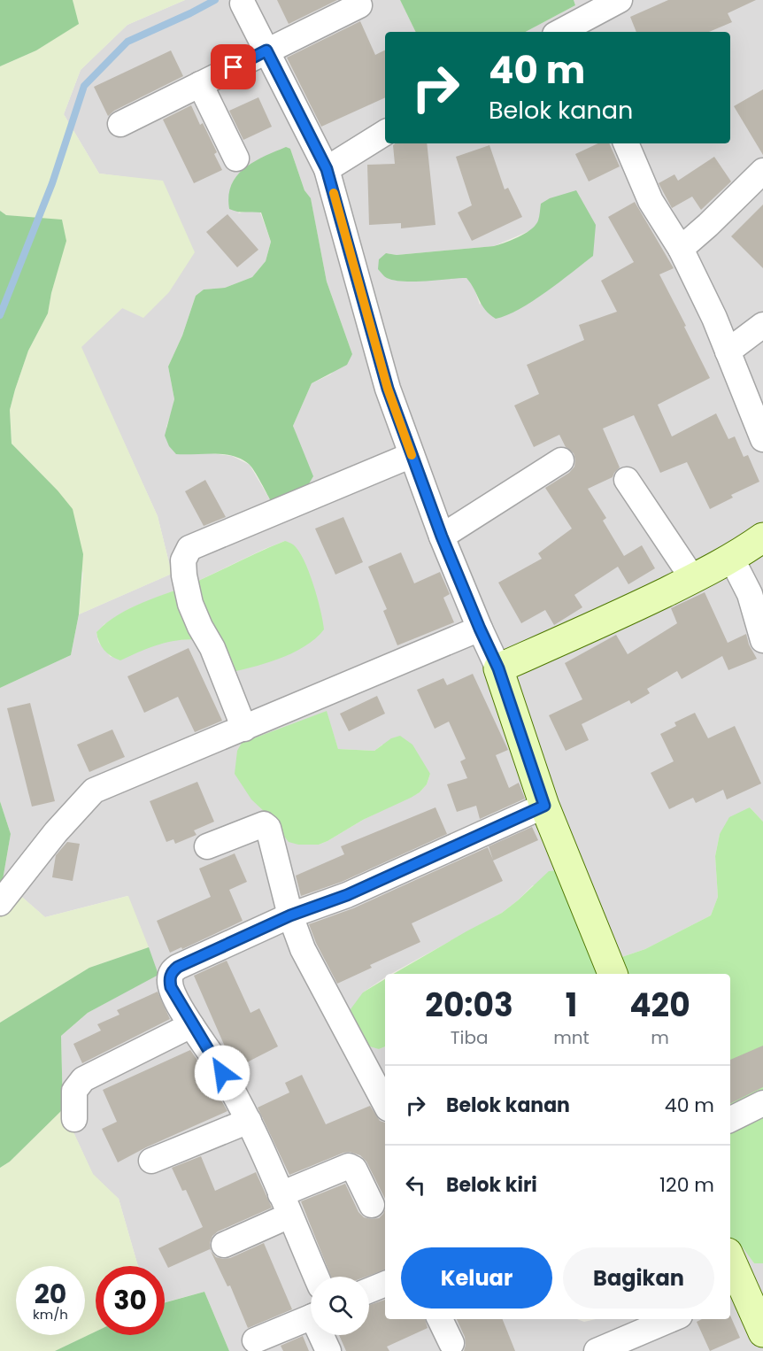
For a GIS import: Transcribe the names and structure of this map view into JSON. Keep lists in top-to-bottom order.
{
  "page": {
    "turn": ["40 m", "Belok kanan"],
    "eta": [
      "20:03",
      "Tiba",
      "1",
      "mnt",
      "420",
      "m"
    ],
    "list": [
      {
        "name": "Belok kanan",
        "value": "40 m"
      },
      {
        "name": "Belok kiri",
        "value": "120 m"
      }
    ],
    "buttons": ["Keluar", "Bagikan"],
    "speed": "20 km/h",
    "limit": "30"
  }
}
